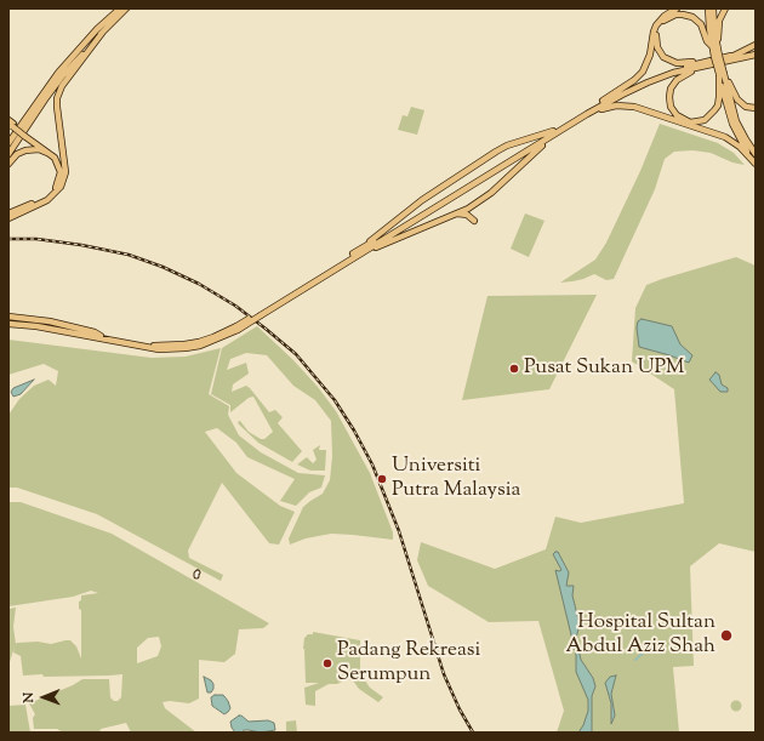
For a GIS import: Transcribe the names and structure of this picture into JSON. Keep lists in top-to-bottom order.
{
  "places": [
    "Pusat Sukan UPM",
    "Universiti Putra Malaysia",
    "Hospital Sultan Abdul Aziz Shah",
    "Padang Rekreasi Serumpun"
  ],
  "north": "left"
}
